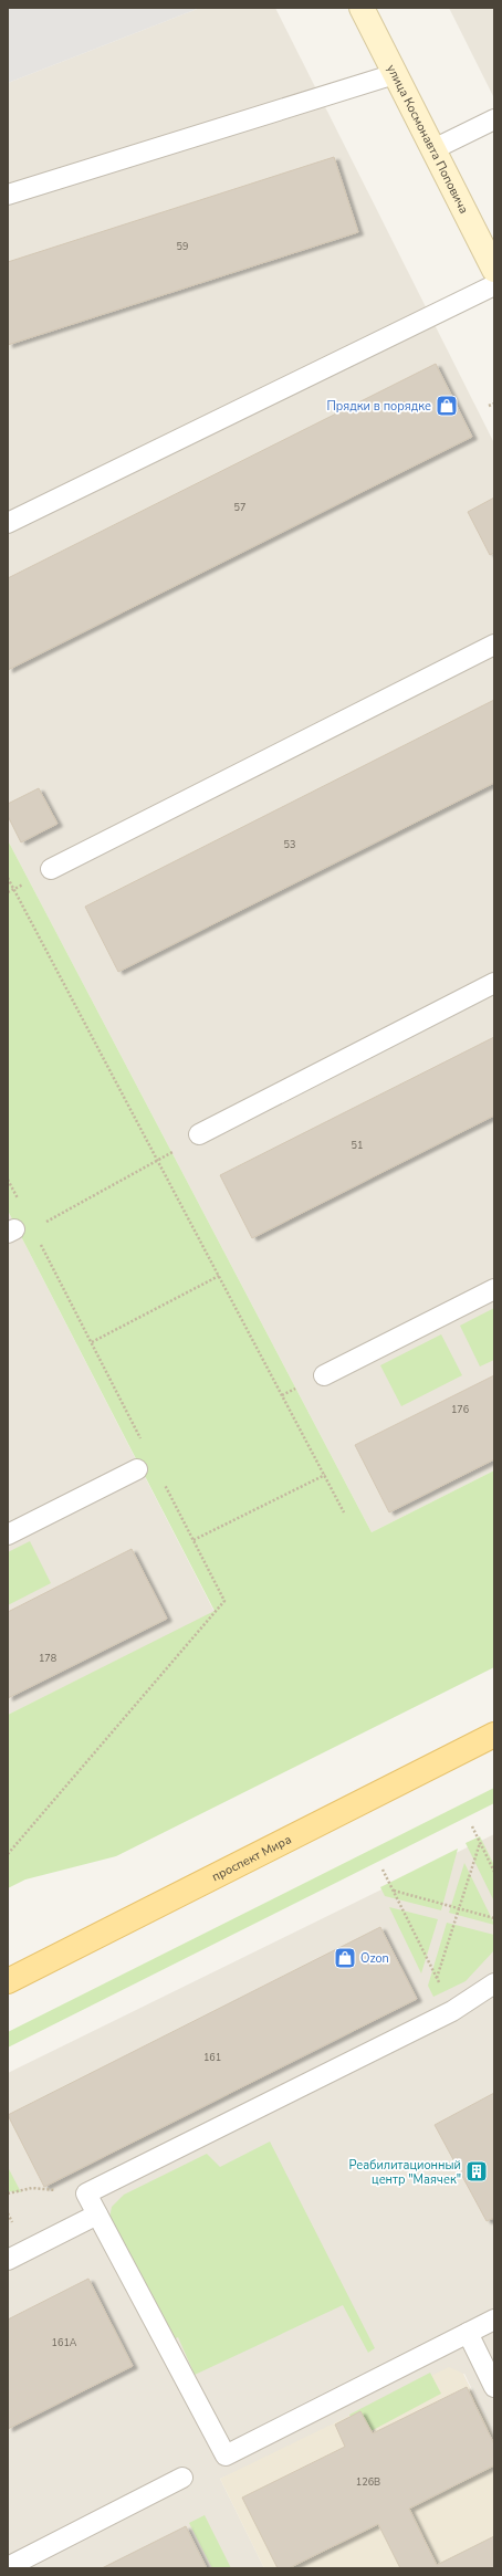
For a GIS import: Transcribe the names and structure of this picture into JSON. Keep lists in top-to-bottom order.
{
  "streets": {
    "main road": ["проспект Мира"],
    "street": ["улица Космонавта Поповича"]
  },
  "places": {
    "shop": ["Прядки в порядке", "Ozon"],
    "building": ["Реабилитационный центр \"Маячек\""]
  },
  "house_numbers": [
    "59",
    "57",
    "53",
    "51",
    "176",
    "178",
    "161",
    "161А",
    "126В"
  ]
}
